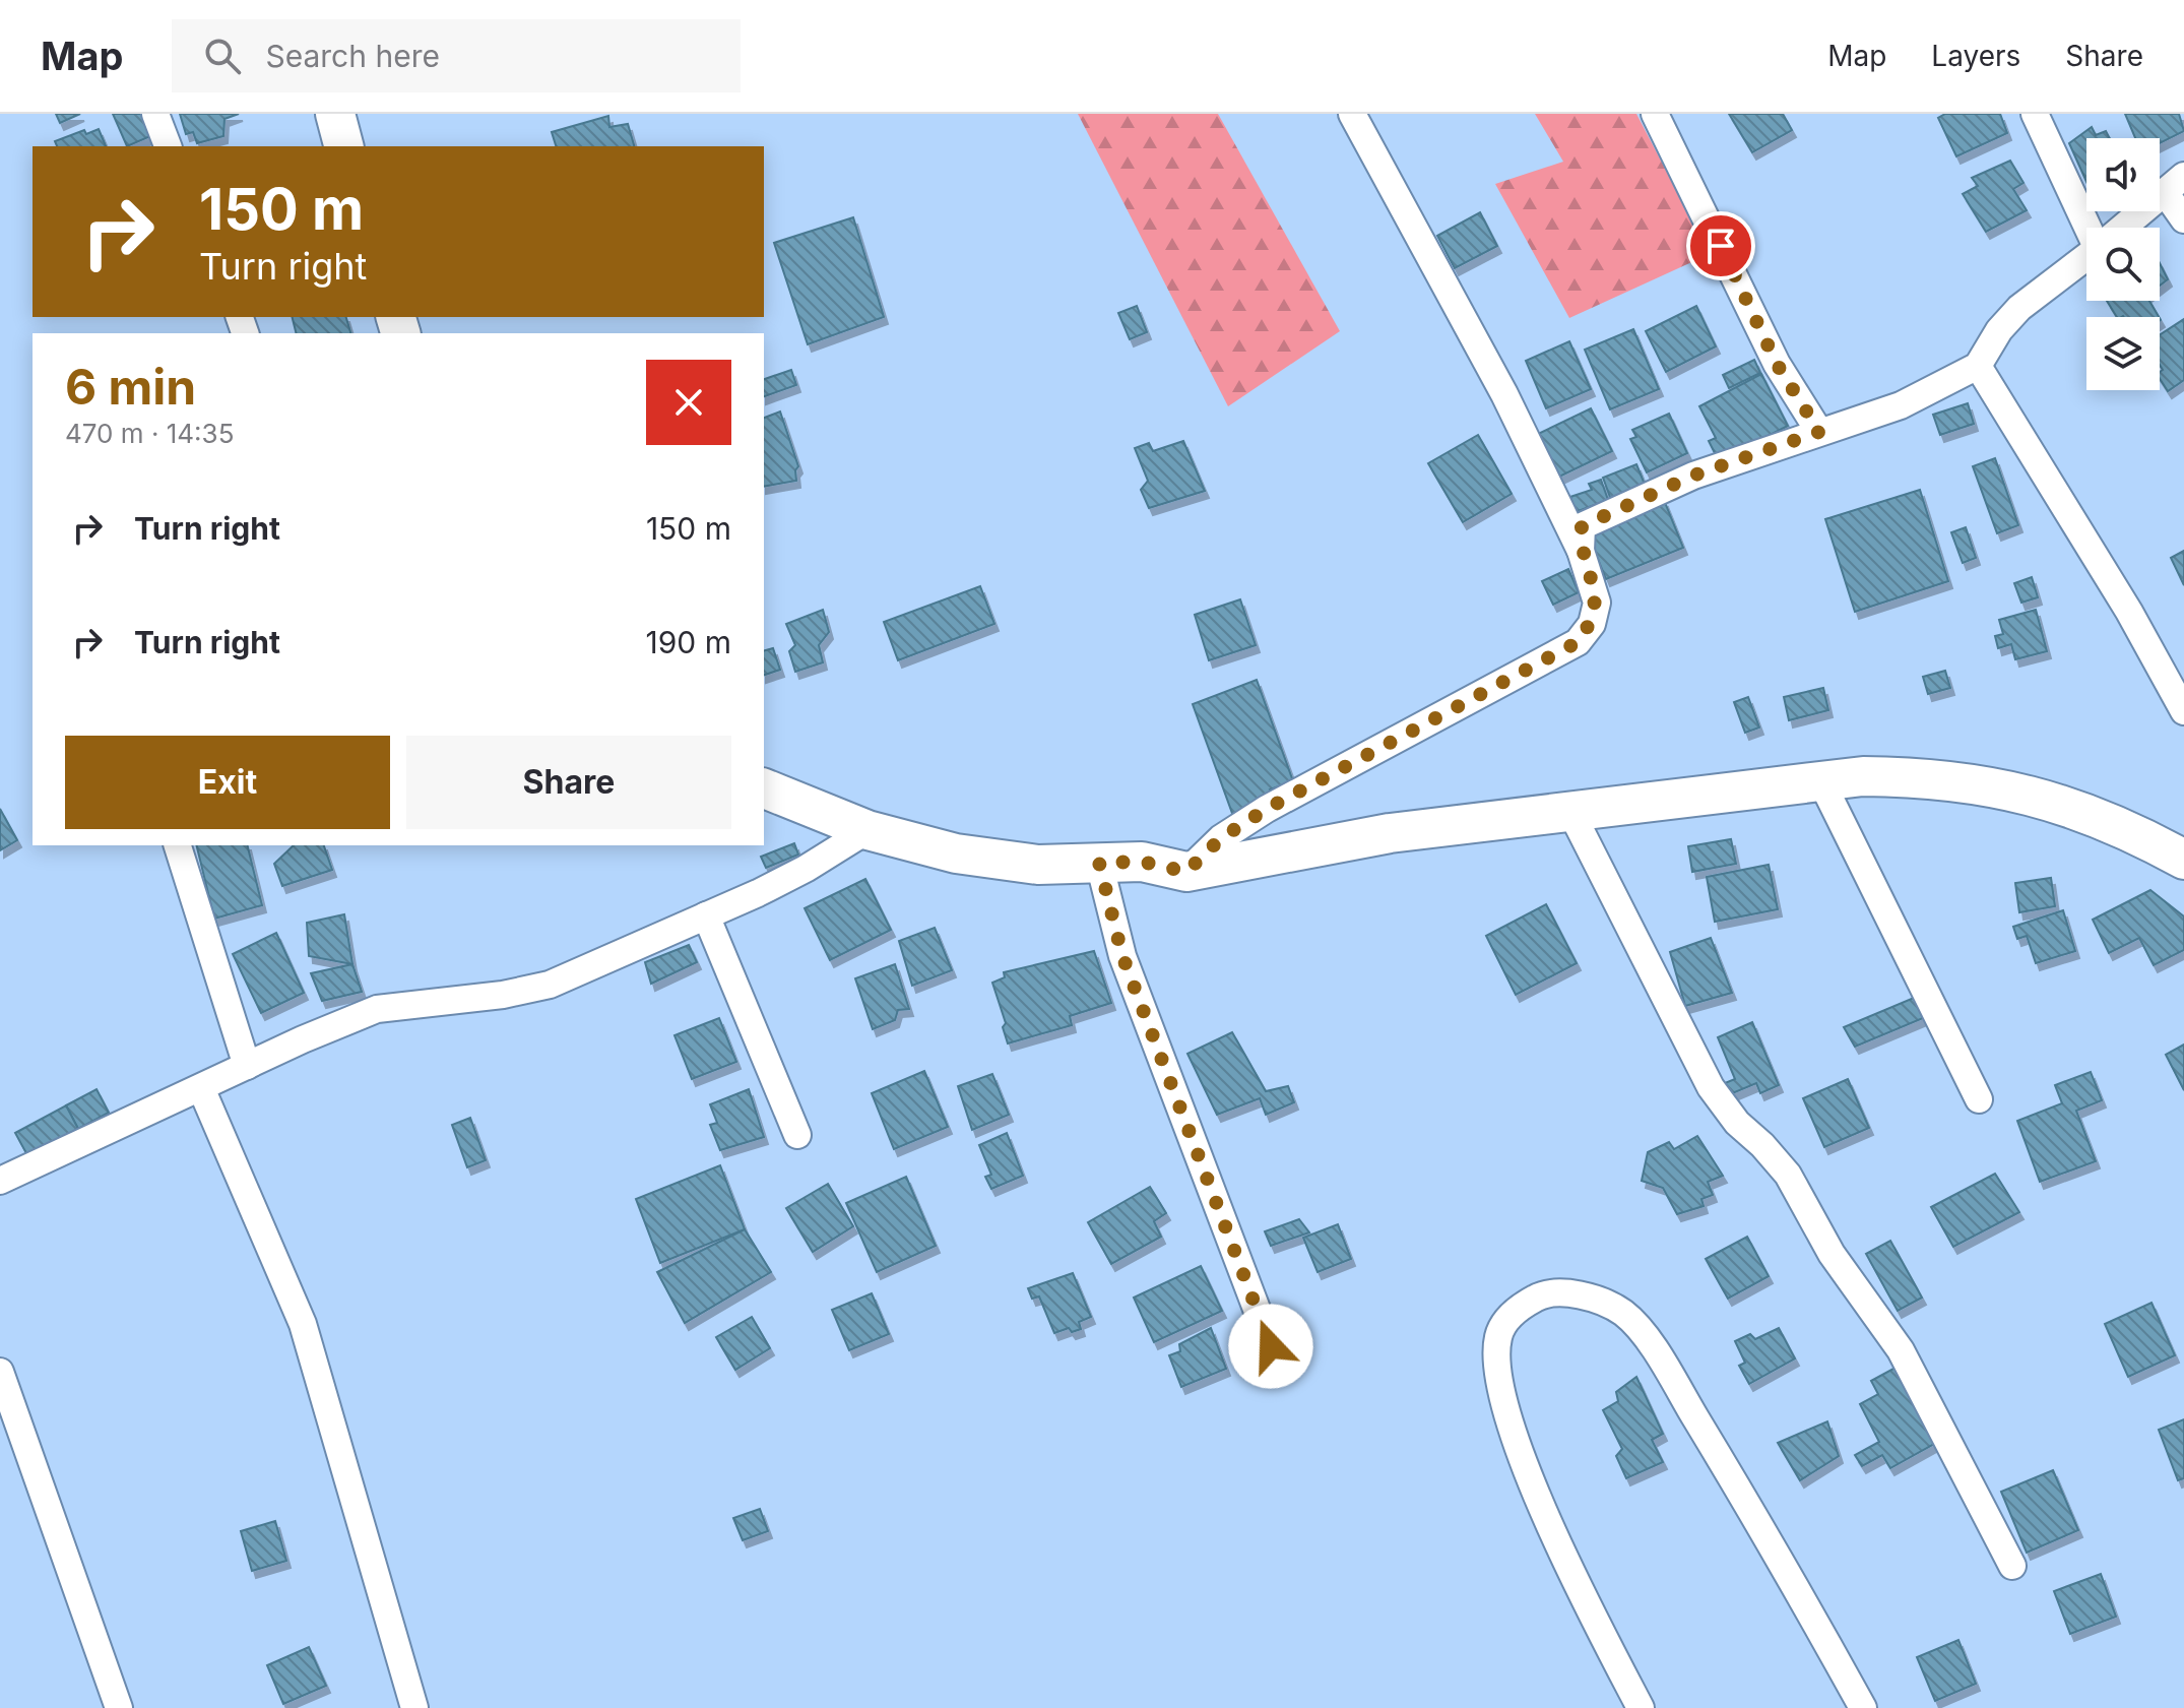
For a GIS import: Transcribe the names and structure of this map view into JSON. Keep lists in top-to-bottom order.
{
  "page": {
    "header": "Map",
    "search": "Search here",
    "nav": ["Map", "Layers", "Share"],
    "turn": ["150 m", "Turn right"],
    "heading": ["6 min", "470 m · 14:35"],
    "list": [
      {
        "name": "Turn right",
        "value": "150 m"
      },
      {
        "name": "Turn right",
        "value": "190 m"
      }
    ],
    "buttons": ["Exit", "Share"]
  }
}
